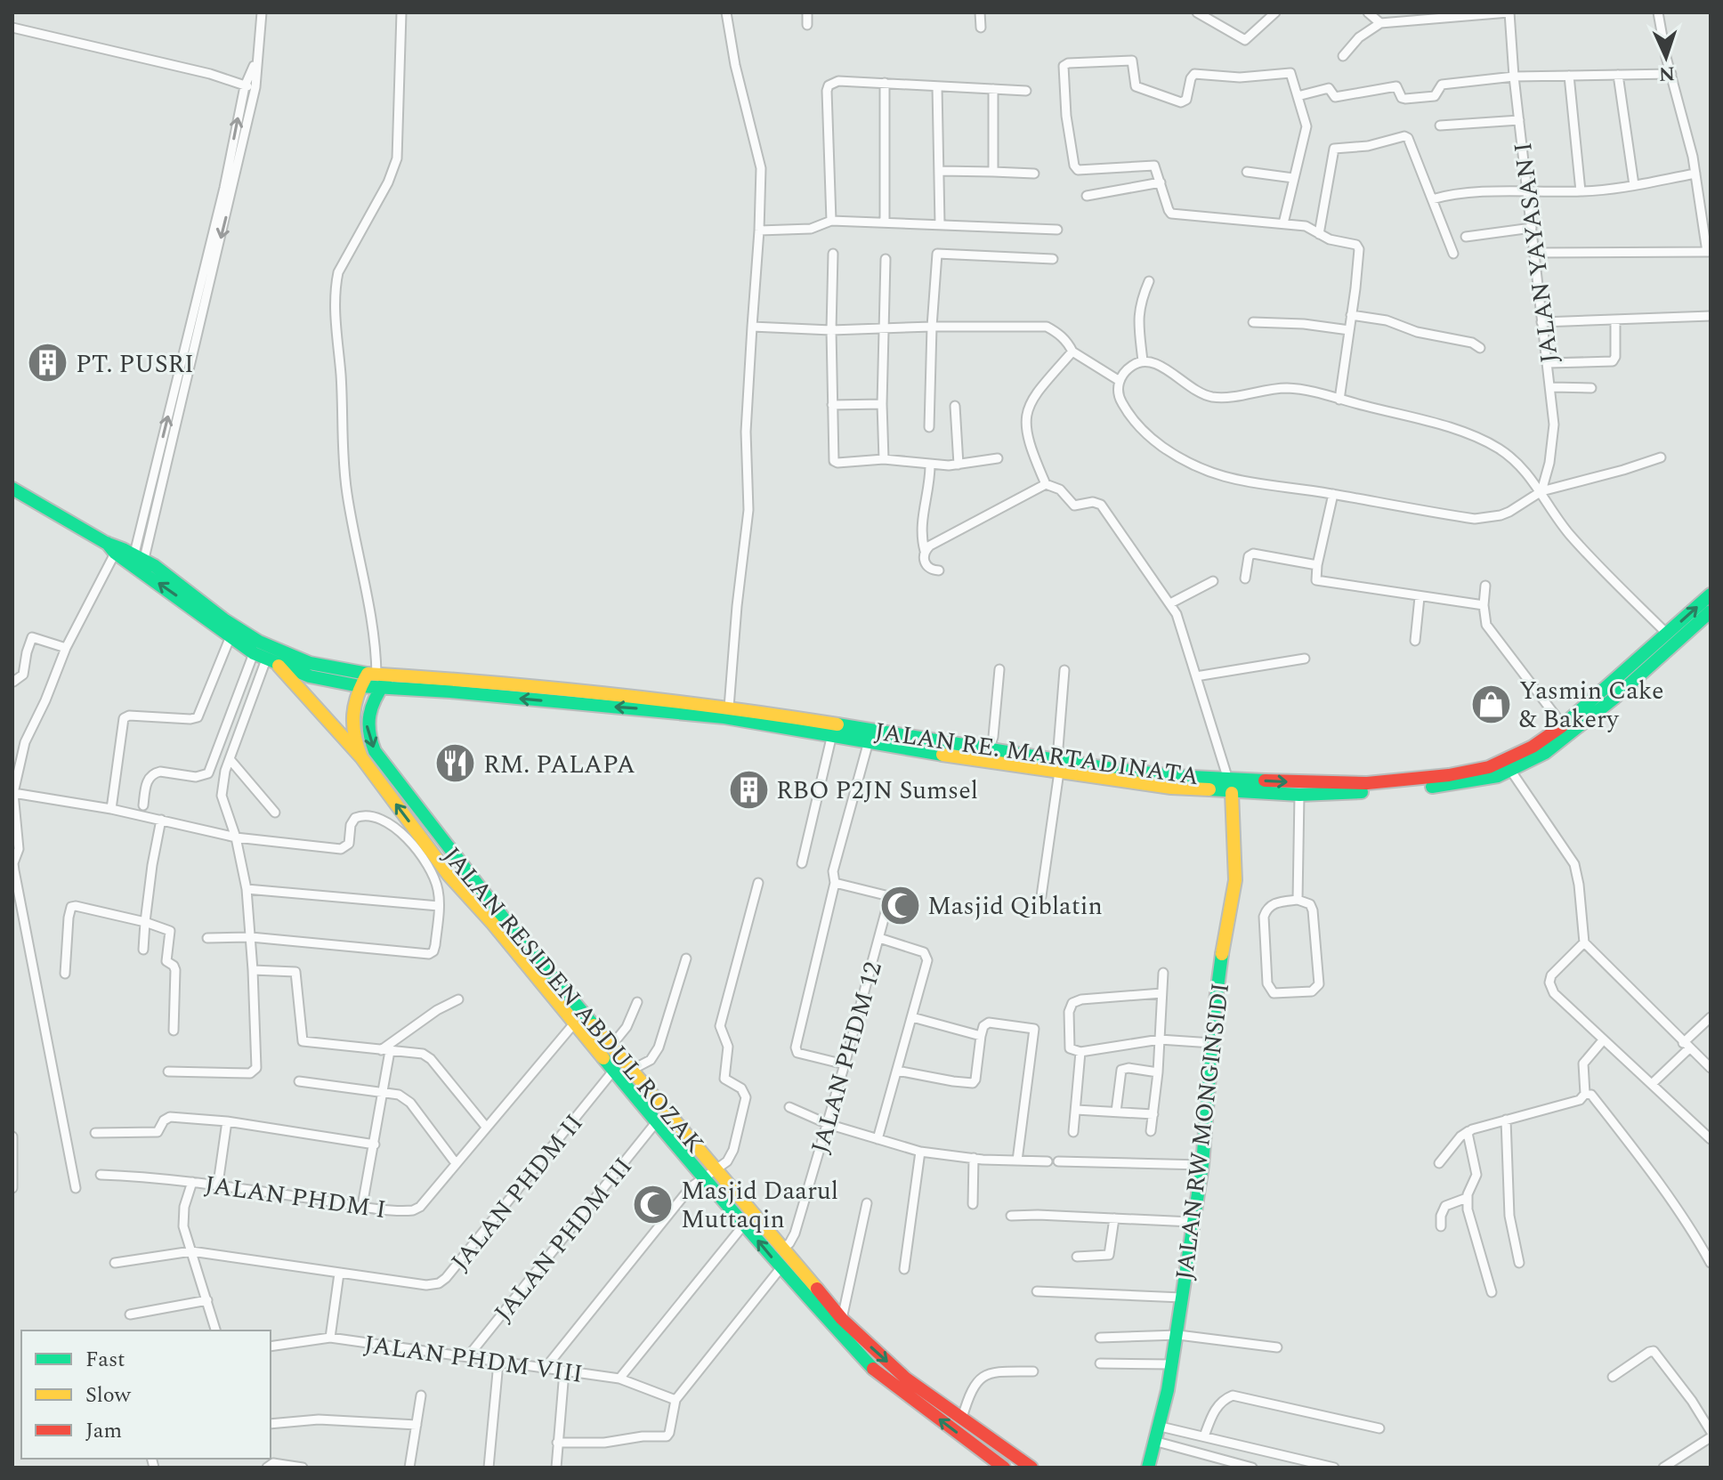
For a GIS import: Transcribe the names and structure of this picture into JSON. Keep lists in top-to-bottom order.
{
  "streets": {
    "main road": ["JALAN RE. MARTADINATA", "JALAN RESIDEN ABDUL ROZAK", "JALAN RW MONGINSIDI"],
    "street": [
      "JALAN YAYASAN I",
      "JALAN PHDM 12",
      "JALAN PHDM II",
      "JALAN PHDM I",
      "JALAN PHDM III",
      "JALAN PHDM VIII"
    ]
  },
  "crossings": [
    ["JALAN RE. MARTADINATA", "JALAN RESIDEN ABDUL ROZAK"],
    ["JALAN RE. MARTADINATA", "JALAN RW MONGINSIDI"],
    ["JALAN RESIDEN ABDUL ROZAK", "JALAN PHDM 12"],
    ["JALAN RESIDEN ABDUL ROZAK", "JALAN PHDM II"],
    ["JALAN RESIDEN ABDUL ROZAK", "JALAN PHDM I"],
    ["JALAN RESIDEN ABDUL ROZAK", "JALAN PHDM III"],
    ["JALAN PHDM III", "JALAN PHDM VIII"]
  ],
  "places": {
    "building": ["PT. PUSRI", "RBO P2JN Sumsel"],
    "shop": ["Yasmin Cake & Bakery"],
    "restaurant": ["RM. PALAPA"],
    "mosque": ["Masjid Qiblatin", "Masjid Daarul Muttaqin"]
  },
  "legend": ["Fast", "Slow", "Jam"],
  "north": "bottom"
}
